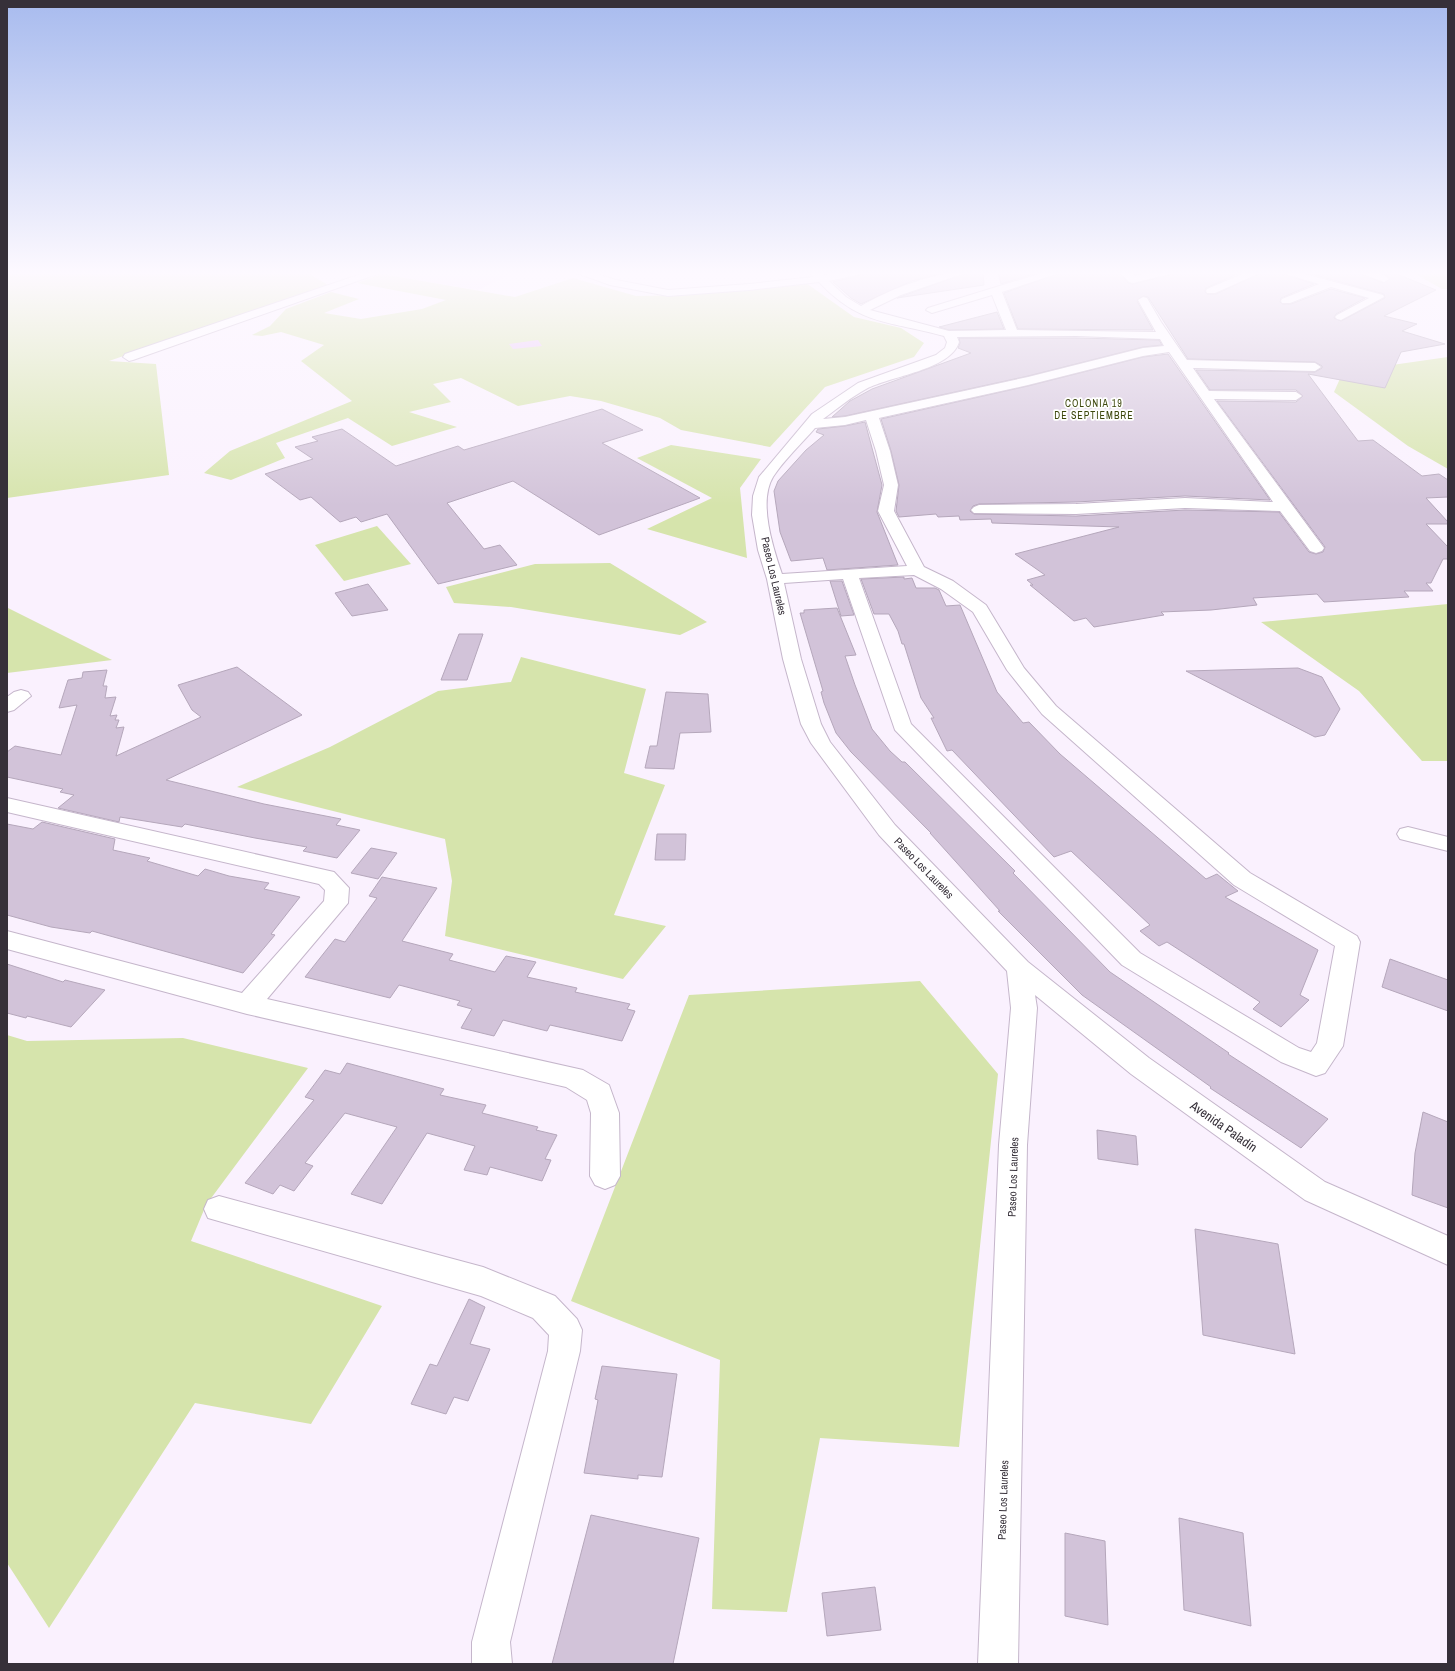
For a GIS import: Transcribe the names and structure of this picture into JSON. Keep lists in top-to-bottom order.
{
  "streets": {
    "street": ["Paseo Los Laureles", "Avenida Paladín"]
  },
  "crossings": [
    ["Paseo Los Laureles", "Avenida Paladín"]
  ],
  "districts": ["COLONIA 19 DE SEPTIEMBRE"]
}
